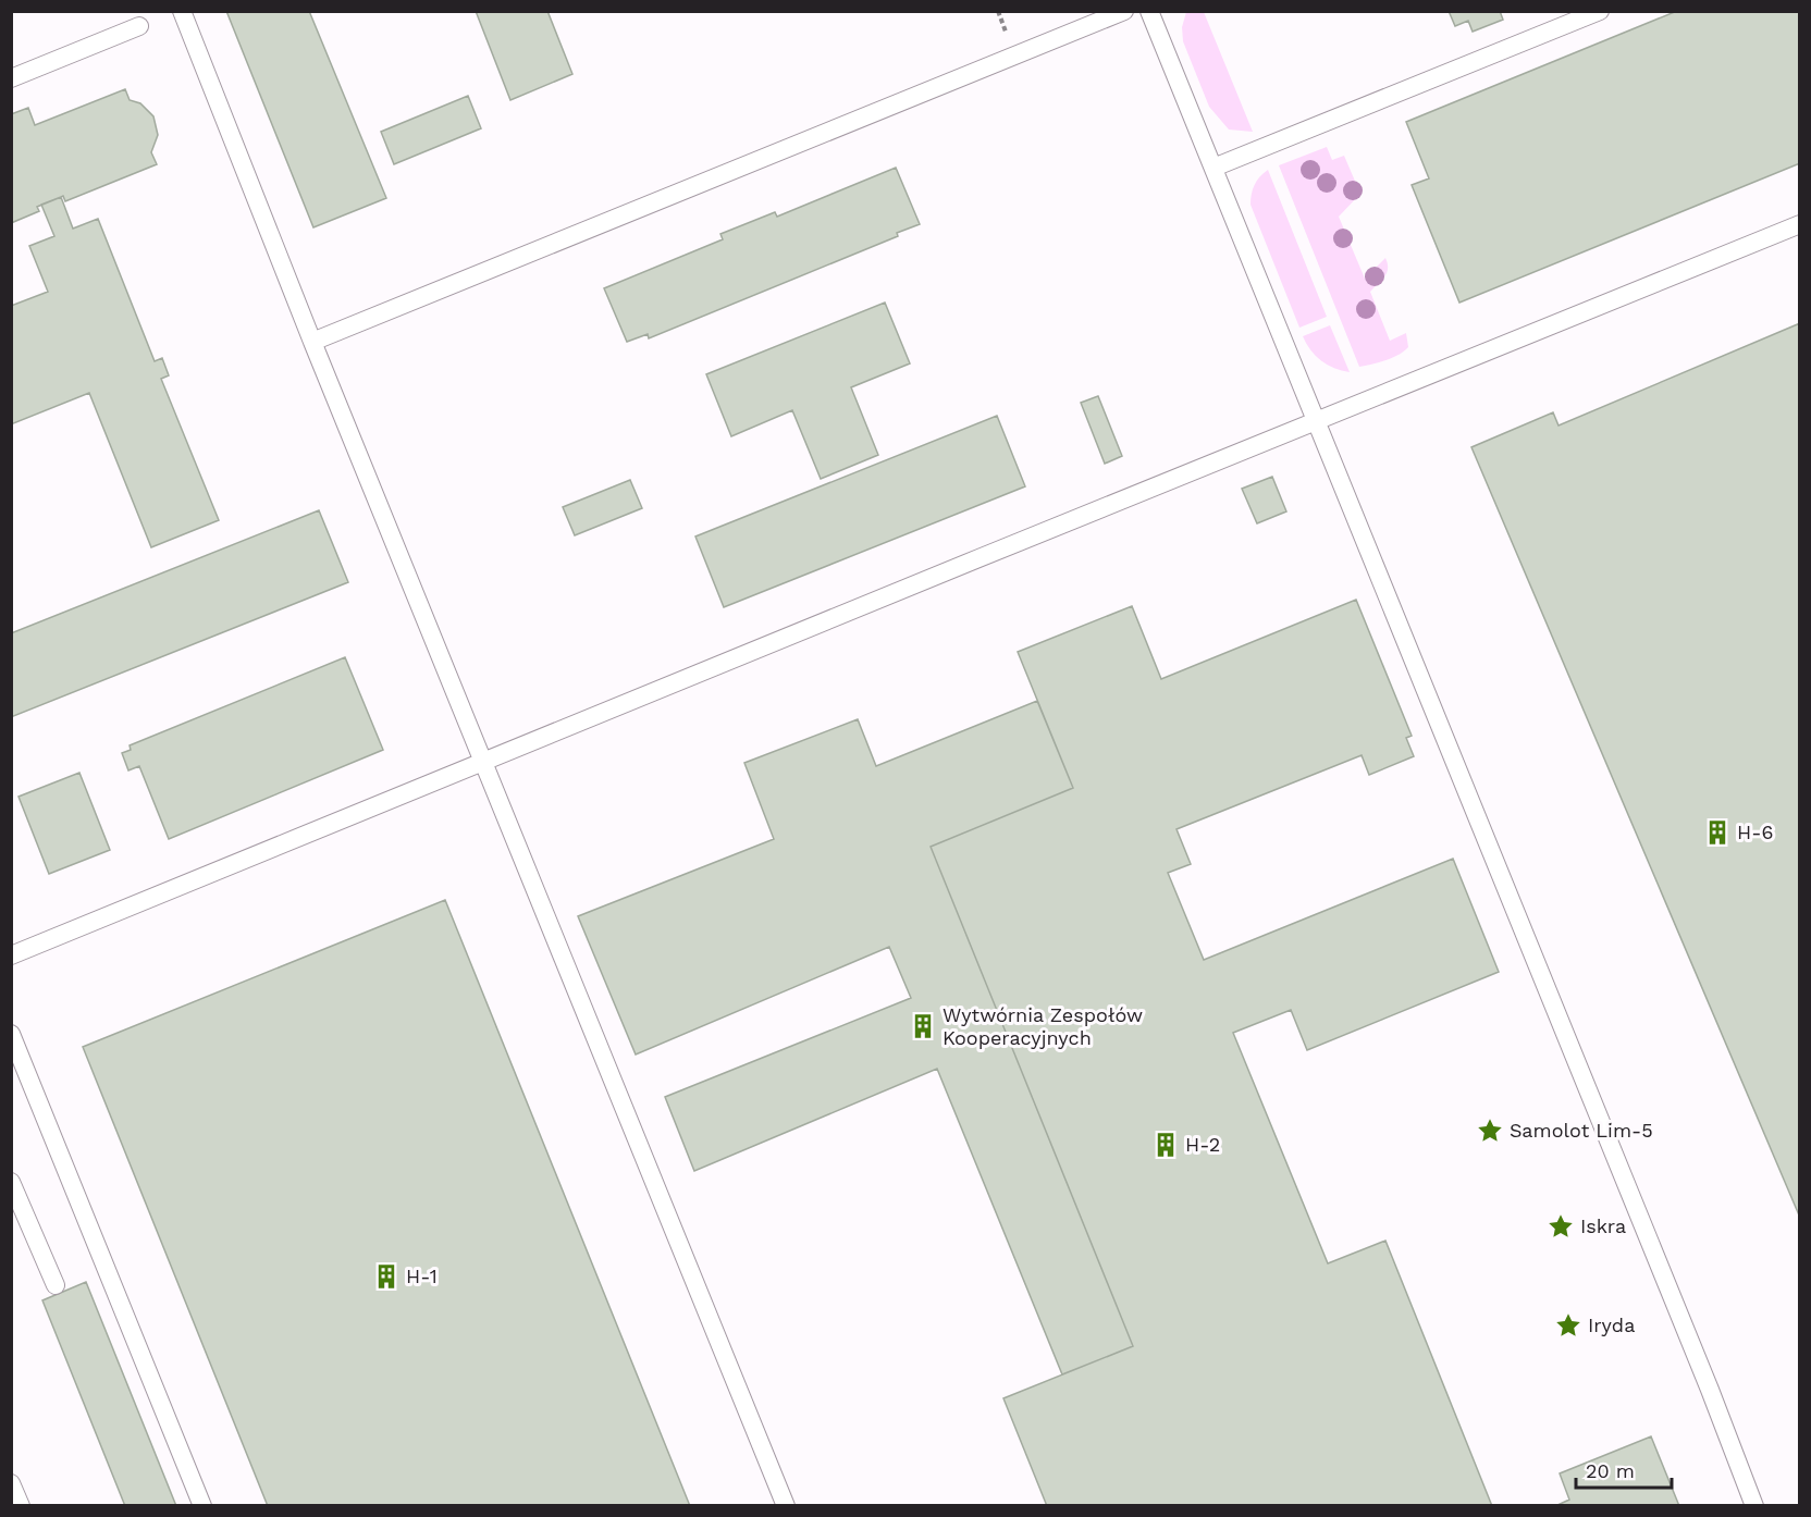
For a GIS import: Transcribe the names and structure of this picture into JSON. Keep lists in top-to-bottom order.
{
  "places": {
    "building": [
      "H-6",
      "Wytwórnia Zespołów Kooperacyjnych",
      "H-2",
      "H-1"
    ],
    "place": ["Samolot Lim-5", "Iskra", "Iryda"]
  },
  "scale_bar": "20 m"
}
